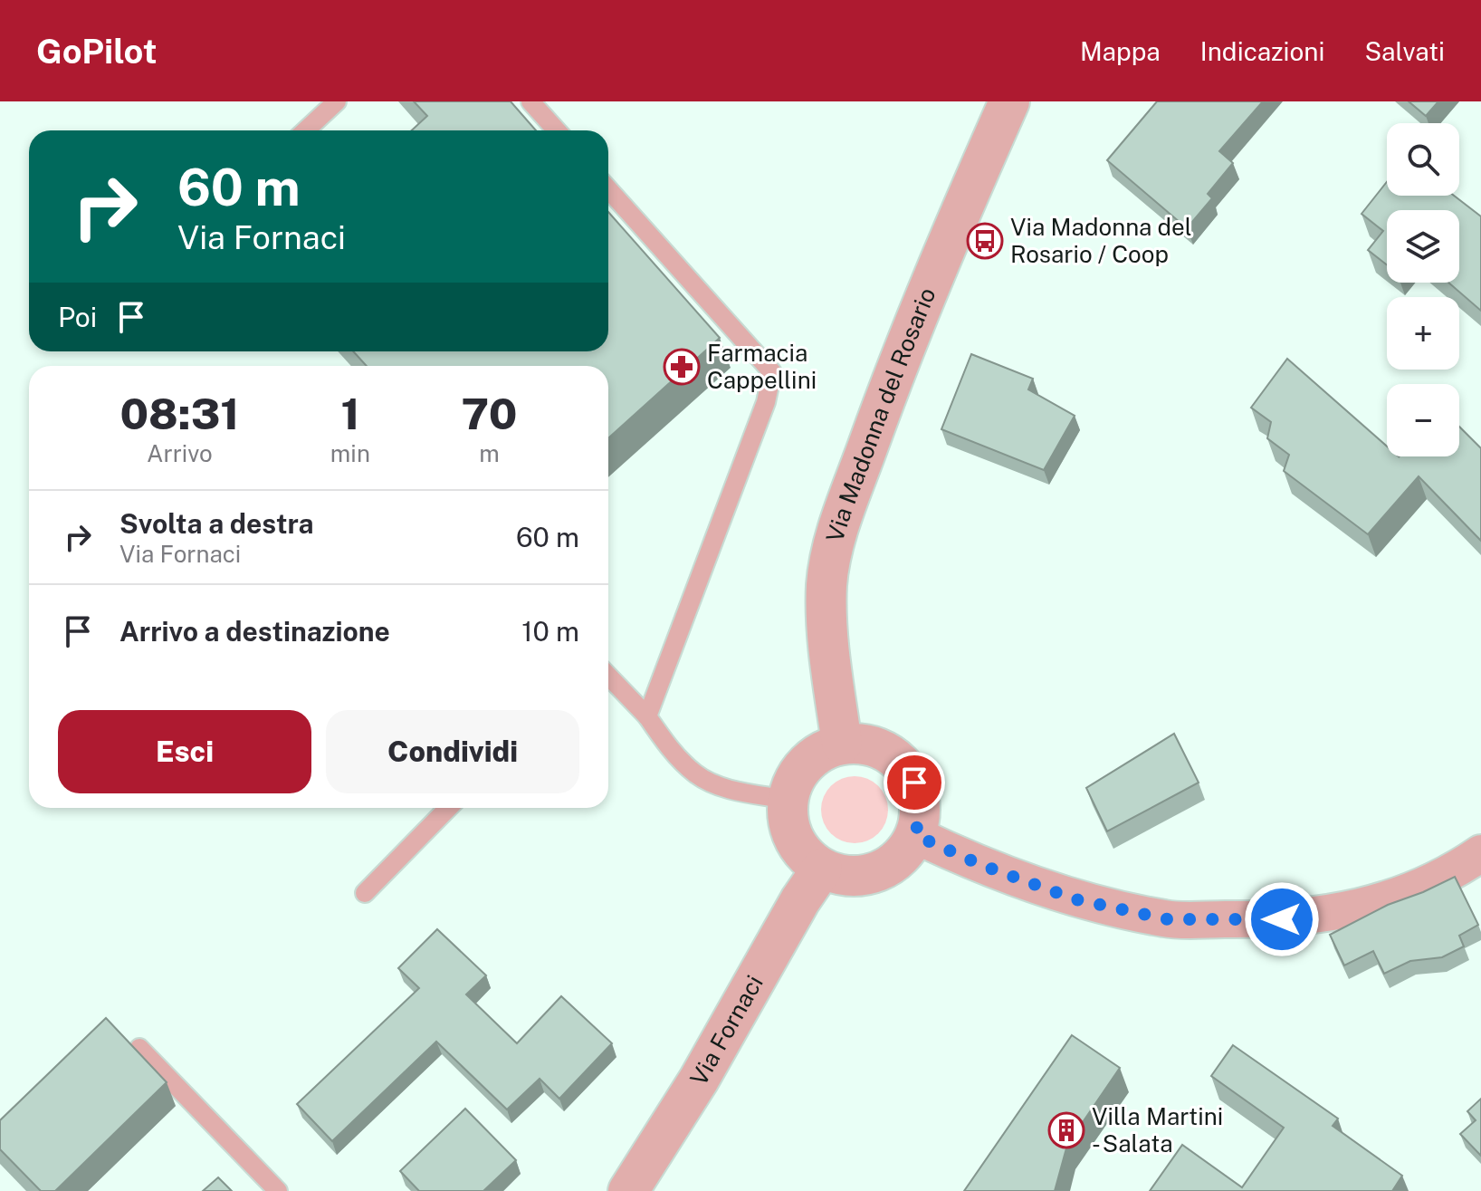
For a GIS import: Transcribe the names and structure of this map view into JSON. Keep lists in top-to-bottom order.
{
  "streets": {
    "street": ["Via Madonna del Rosario", "Via Fornaci"]
  },
  "crossings": [
    ["Via Madonna del Rosario", "Via Fornaci"]
  ],
  "places": {
    "bus stop": ["Via Madonna del Rosario / Coop"],
    "pharmacy": ["Farmacia Cappellini"],
    "building": ["Villa Martini - Salata"]
  },
  "page": {
    "header": "GoPilot",
    "nav": ["Mappa", "Indicazioni", "Salvati"],
    "map_buttons": ["+", "−"],
    "turn": ["60 m", "Via Fornaci"],
    "then": "Poi",
    "eta": [
      "08:31",
      "Arrivo",
      "1",
      "min",
      "70",
      "m"
    ],
    "list": [
      {
        "name": "Svolta a destra",
        "note": "Via Fornaci",
        "value": "60 m"
      },
      {
        "name": "Arrivo a destinazione",
        "value": "10 m"
      }
    ],
    "buttons": ["Esci", "Condividi"]
  }
}
